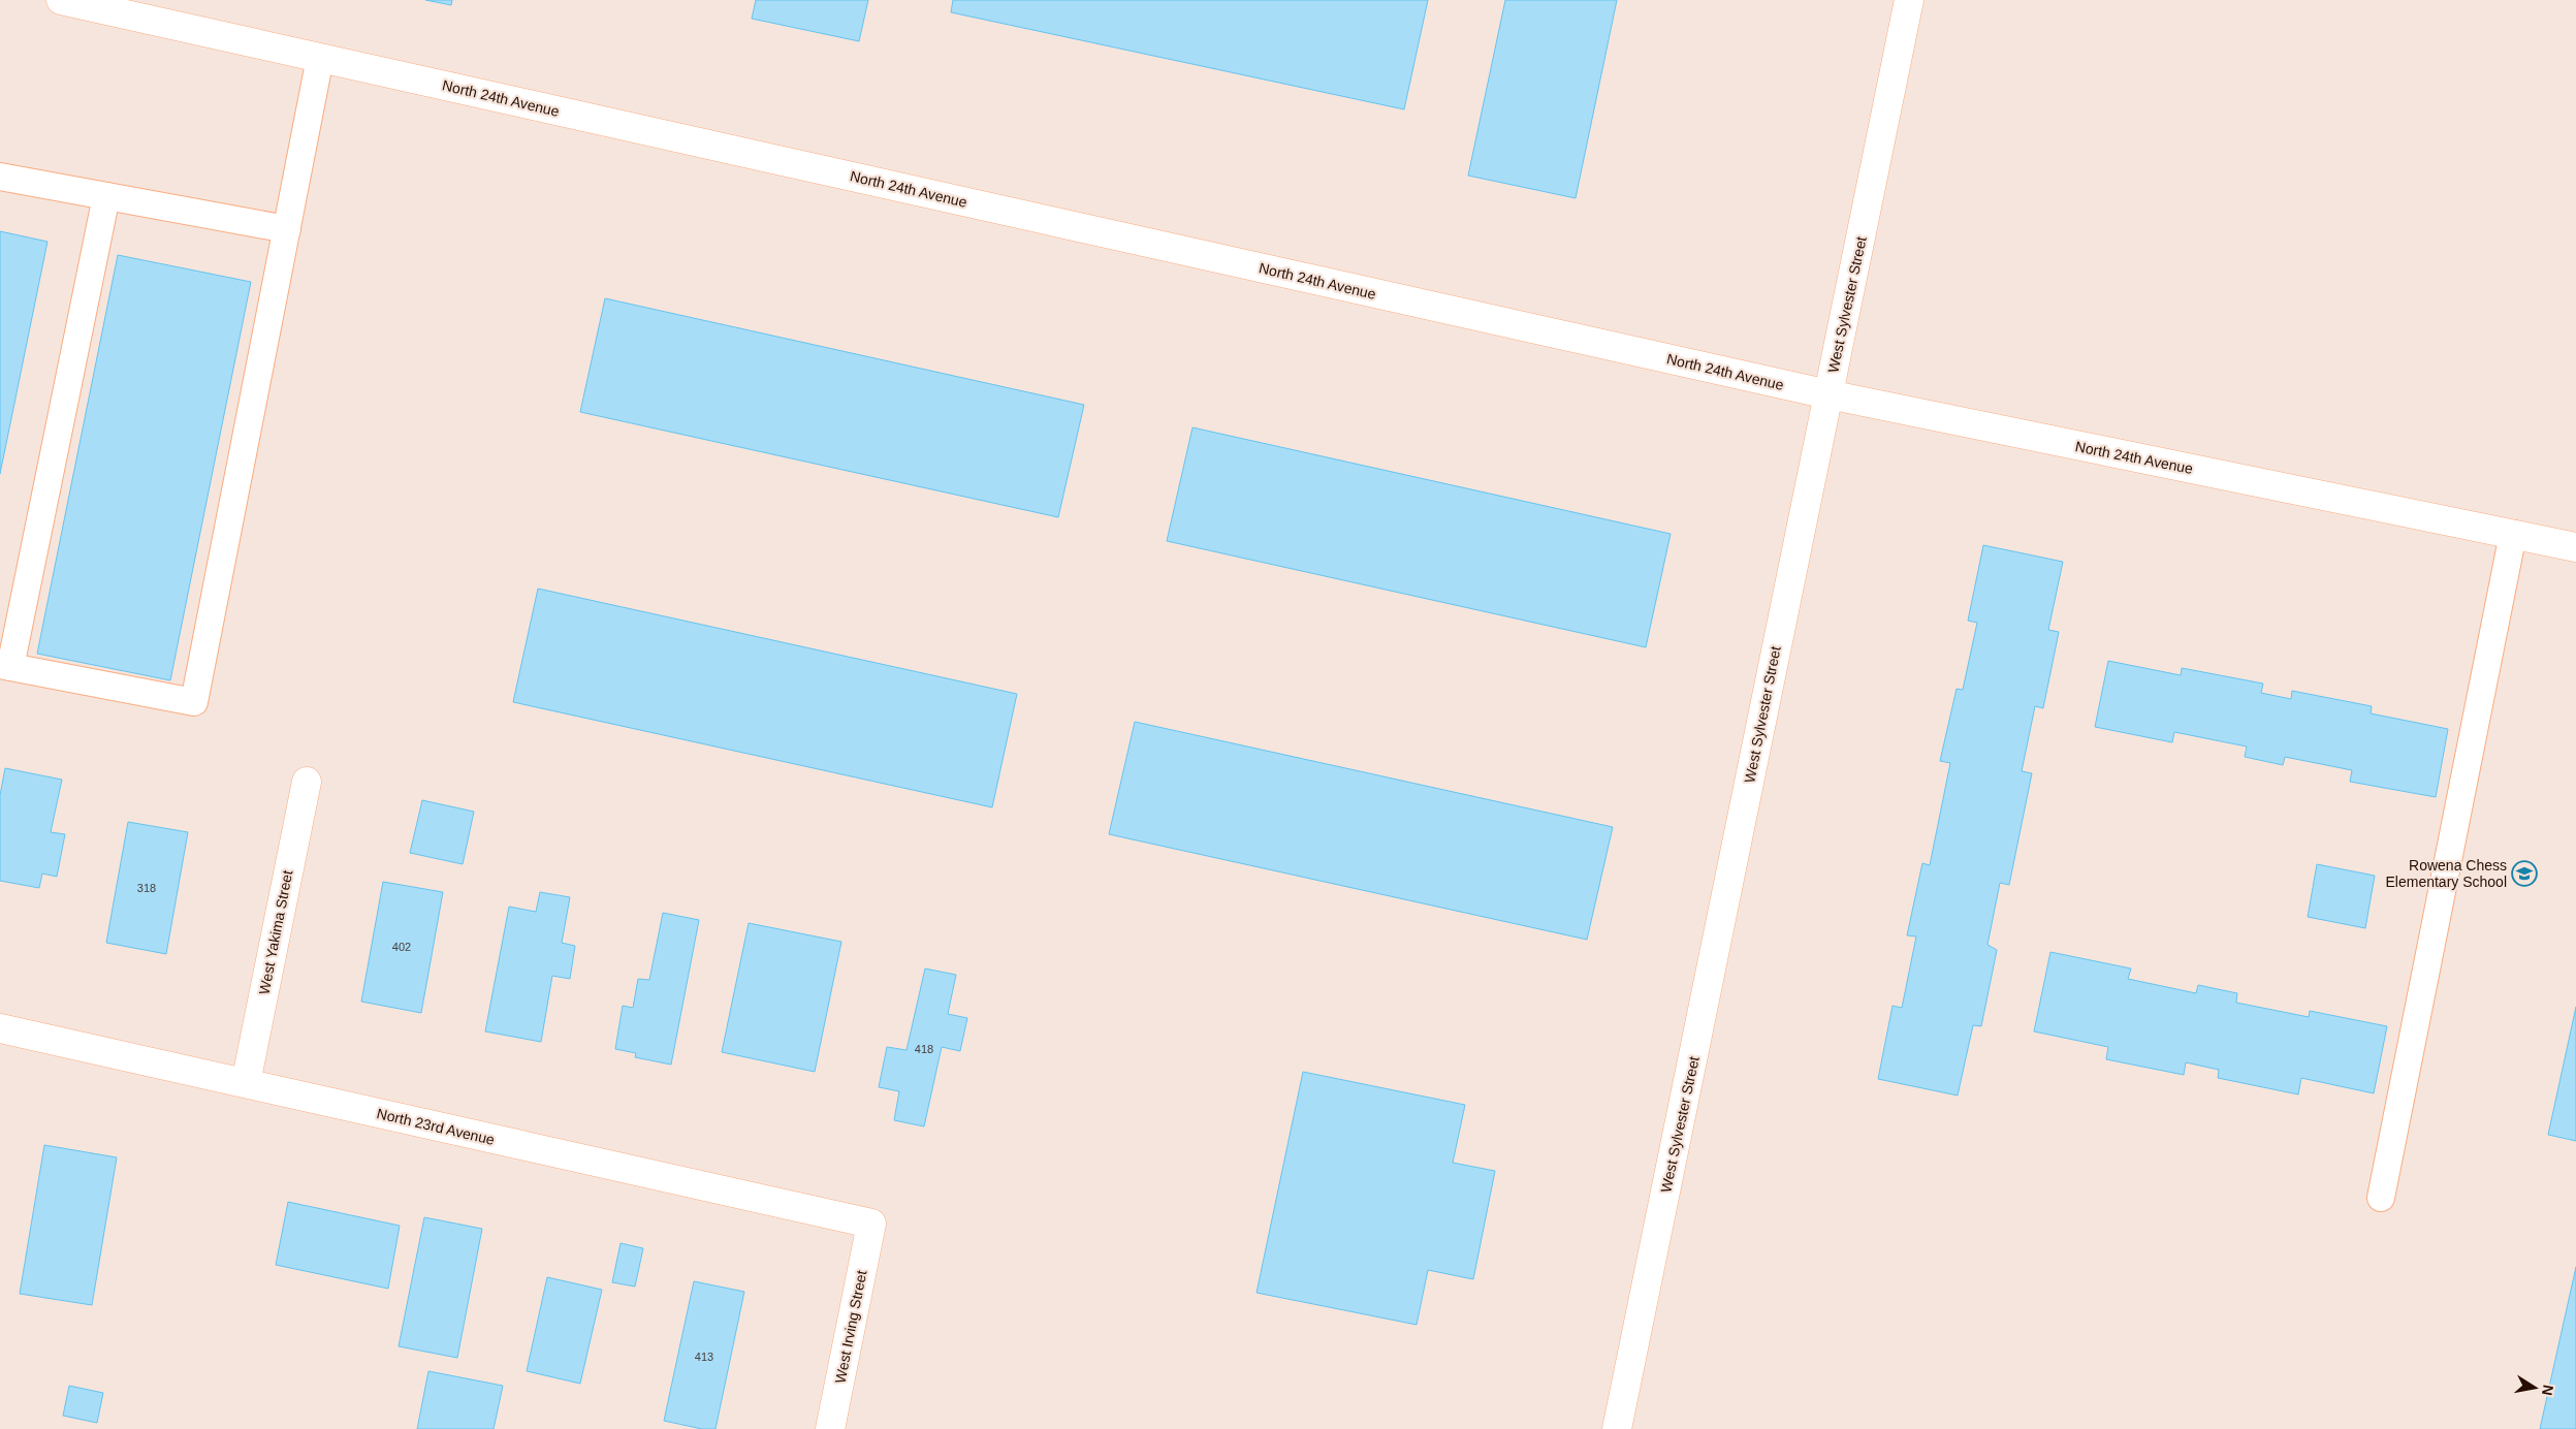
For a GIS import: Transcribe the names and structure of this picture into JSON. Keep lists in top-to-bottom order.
{
  "streets": {
    "street": [
      "North 24th Avenue",
      "West Sylvester Street",
      "West Yakima Street",
      "North 23rd Avenue",
      "West Irving Street"
    ]
  },
  "crossings": [
    ["North 24th Avenue", "West Sylvester Street"],
    ["West Yakima Street", "North 23rd Avenue"],
    ["North 23rd Avenue", "West Irving Street"]
  ],
  "places": {
    "school or university": ["Rowena Chess Elementary School"]
  },
  "house_numbers": [
    "318",
    "402",
    "418",
    "413"
  ],
  "north": "right"
}
